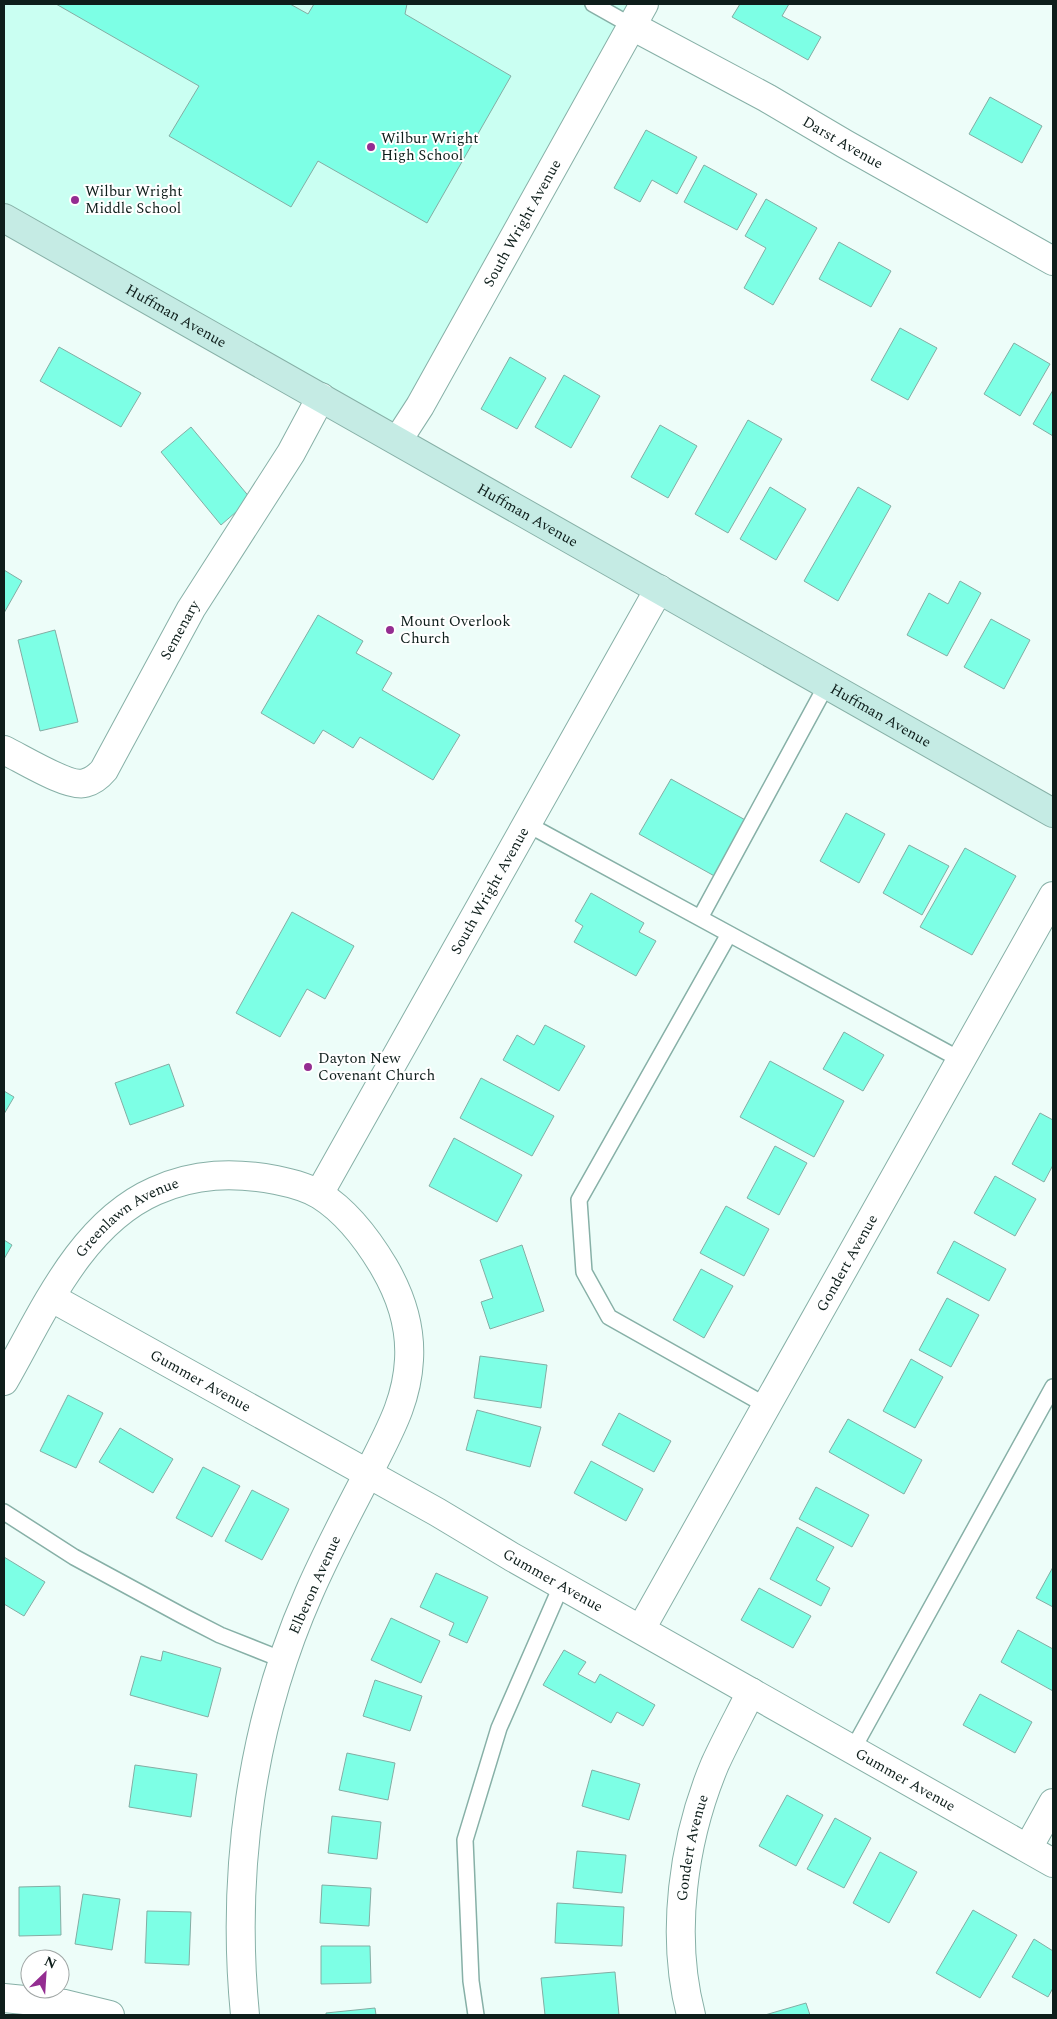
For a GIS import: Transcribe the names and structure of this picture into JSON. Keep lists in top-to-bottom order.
{
  "streets": {
    "street": [
      "Darst Avenue",
      "South Wright Avenue",
      "Huffman Avenue",
      "Semenary",
      "Greenlawn Avenue",
      "Gondert Avenue",
      "Gummer Avenue",
      "Elberon Avenue"
    ]
  },
  "crossings": [
    ["Darst Avenue", "South Wright Avenue"],
    ["South Wright Avenue", "Huffman Avenue"],
    ["South Wright Avenue", "Greenlawn Avenue"],
    ["South Wright Avenue", "Elberon Avenue"],
    ["Huffman Avenue", "Semenary"],
    ["Greenlawn Avenue", "Gummer Avenue"],
    ["Greenlawn Avenue", "Elberon Avenue"],
    ["Gondert Avenue", "Gummer Avenue"],
    ["Gummer Avenue", "Elberon Avenue"]
  ],
  "places": [
    "Wilbur Wright High School",
    "Wilbur Wright Middle School",
    "Mount Overlook Church",
    "Dayton New Covenant Church"
  ],
  "north": "top right"
}
